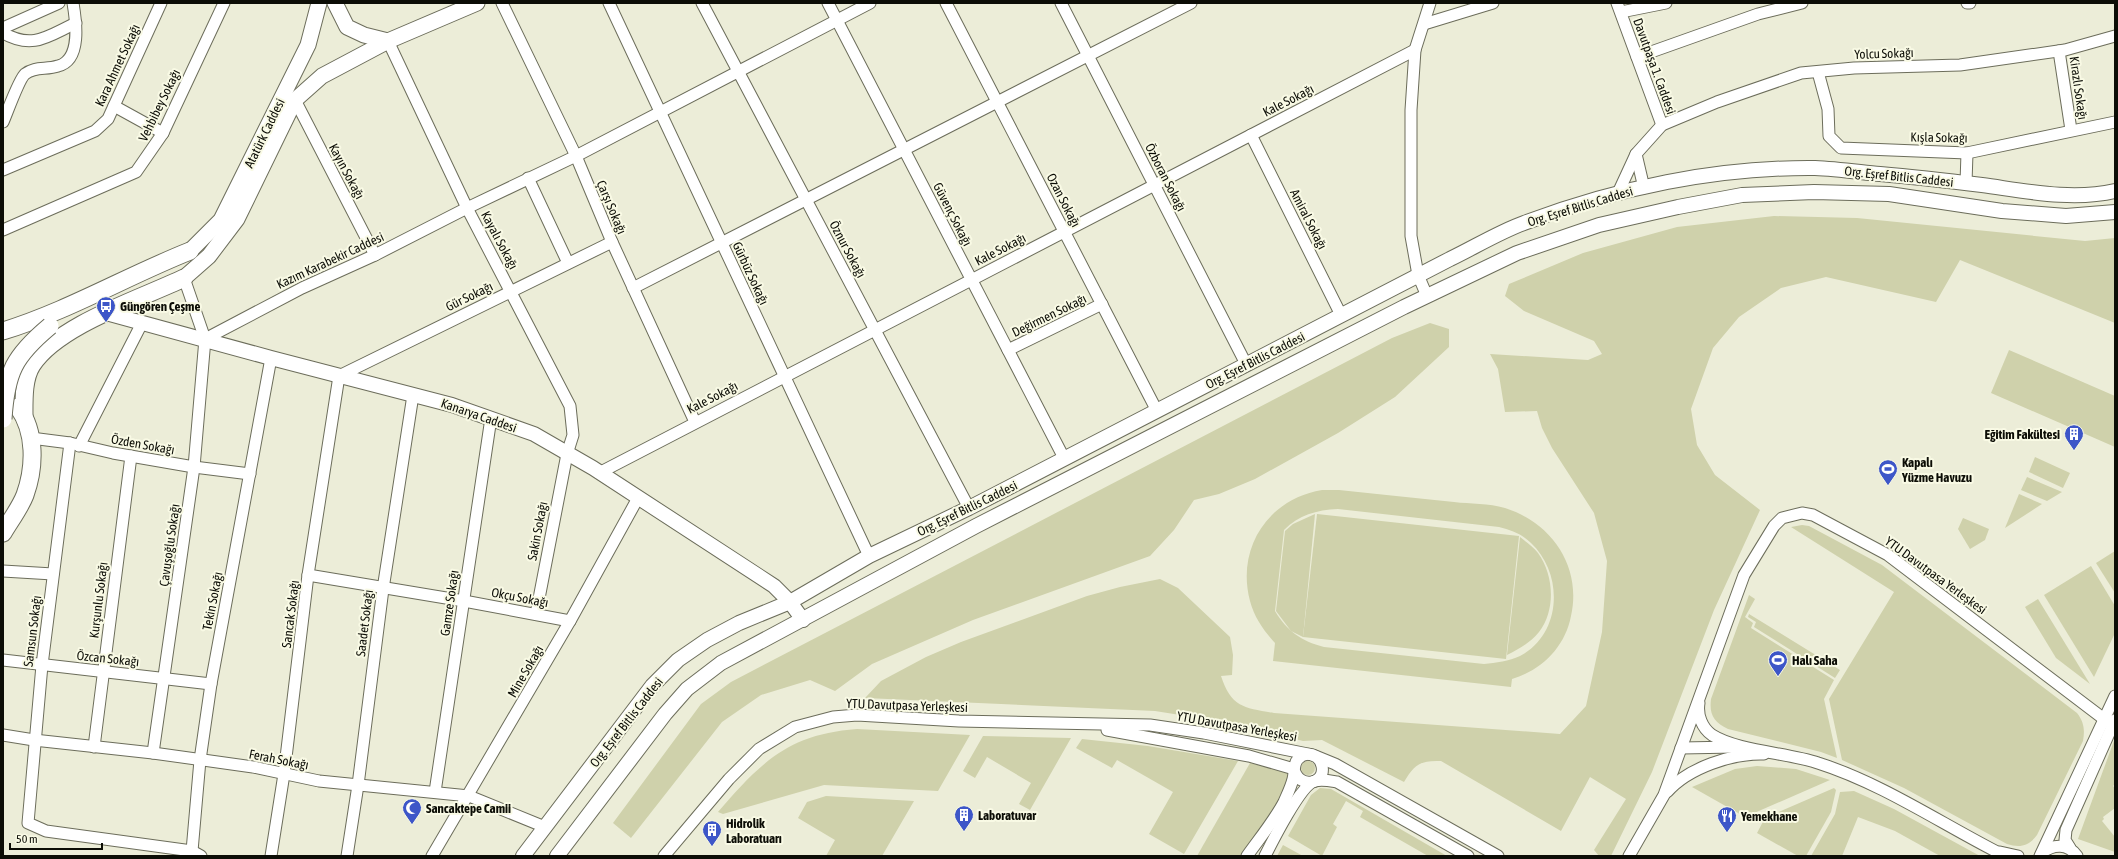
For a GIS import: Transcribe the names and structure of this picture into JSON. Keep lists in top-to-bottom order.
{
  "streets": {
    "main road": ["Atatürk Caddesi"],
    "street": [
      "Yolcu Sokağı",
      "Kara Ahmet Sokağı",
      "Davutpaşa 1. Caddesi",
      "Kirazlı Sokağı",
      "Kale Sokağı",
      "Vehbibey Sokağı",
      "Kışla Sokağı",
      "Kayın Sokağı",
      "Org. Eşref Bitlis Caddesi",
      "Özboran Sokağı",
      "Ozan Sokağı",
      "Çarşı Sokağı",
      "Güvenç Sokağı",
      "Amiral Sokağı",
      "Kayalı Sokağı",
      "Öznur Sokağı",
      "Kazım Karabekir Caddesi",
      "Gürbüz Sokağı",
      "Gür Sokağı",
      "Değirmen Sokağı",
      "Kanarya Caddesi",
      "Özden Sokağı",
      "Sakin Sokağı",
      "Çavuşoğlu Sokağı",
      "YTU Davutpasa Yerleşkesi",
      "Okçu Sokağı",
      "Kurşunlu Sokağı",
      "Tekin Sokağı",
      "Gamze Sokağı",
      "Sancak Sokağı",
      "Saadet Sokağı",
      "Samsun Sokağı",
      "Özcan Sokağı",
      "Mine Sokağı",
      "Ferah Sokağı"
    ]
  },
  "crossings": [
    ["Yolcu Sokağı", "Davutpaşa 1. Caddesi"],
    ["Yolcu Sokağı", "Kirazlı Sokağı"],
    ["Yolcu Sokağı", "Kışla Sokağı"],
    ["Davutpaşa 1. Caddesi", "Org. Eşref Bitlis Caddesi"],
    ["Kirazlı Sokağı", "Kışla Sokağı"],
    ["Kale Sokağı", "Özboran Sokağı"],
    ["Kale Sokağı", "Ozan Sokağı"],
    ["Kale Sokağı", "Çarşı Sokağı"],
    ["Kale Sokağı", "Güvenç Sokağı"],
    ["Kale Sokağı", "Amiral Sokağı"],
    ["Kale Sokağı", "Öznur Sokağı"],
    ["Kale Sokağı", "Gürbüz Sokağı"],
    ["Kale Sokağı", "Kanarya Caddesi"],
    ["Atatürk Caddesi", "Kayın Sokağı"],
    ["Kayın Sokağı", "Kazım Karabekir Caddesi"],
    ["Org. Eşref Bitlis Caddesi", "Özboran Sokağı"],
    ["Org. Eşref Bitlis Caddesi", "Ozan Sokağı"],
    ["Org. Eşref Bitlis Caddesi", "Güvenç Sokağı"],
    ["Org. Eşref Bitlis Caddesi", "Amiral Sokağı"],
    ["Org. Eşref Bitlis Caddesi", "Öznur Sokağı"],
    ["Org. Eşref Bitlis Caddesi", "Gürbüz Sokağı"],
    ["Org. Eşref Bitlis Caddesi", "Kanarya Caddesi"],
    ["Org. Eşref Bitlis Caddesi", "Ferah Sokağı"],
    ["Ozan Sokağı", "Değirmen Sokağı"],
    ["Çarşı Sokağı", "Kazım Karabekir Caddesi"],
    ["Çarşı Sokağı", "Gür Sokağı"],
    ["Güvenç Sokağı", "Kazım Karabekir Caddesi"],
    ["Güvenç Sokağı", "Değirmen Sokağı"],
    ["Kayalı Sokağı", "Kazım Karabekir Caddesi"],
    ["Kayalı Sokağı", "Gür Sokağı"],
    ["Kayalı Sokağı", "Kanarya Caddesi"],
    ["Kayalı Sokağı", "Sakin Sokağı"],
    ["Öznur Sokağı", "Kazım Karabekir Caddesi"],
    ["Kazım Karabekir Caddesi", "Gürbüz Sokağı"],
    ["Kazım Karabekir Caddesi", "Kanarya Caddesi"],
    ["Kazım Karabekir Caddesi", "Çavuşoğlu Sokağı"],
    ["Gür Sokağı", "Kanarya Caddesi"],
    ["Gür Sokağı", "Sancak Sokağı"],
    ["Kanarya Caddesi", "Sakin Sokağı"],
    ["Kanarya Caddesi", "Çavuşoğlu Sokağı"],
    ["Kanarya Caddesi", "Tekin Sokağı"],
    ["Kanarya Caddesi", "Gamze Sokağı"],
    ["Kanarya Caddesi", "Sancak Sokağı"],
    ["Kanarya Caddesi", "Saadet Sokağı"],
    ["Kanarya Caddesi", "Samsun Sokağı"],
    ["Kanarya Caddesi", "Mine Sokağı"],
    ["Özden Sokağı", "Çavuşoğlu Sokağı"],
    ["Özden Sokağı", "Kurşunlu Sokağı"],
    ["Özden Sokağı", "Tekin Sokağı"],
    ["Özden Sokağı", "Samsun Sokağı"],
    ["Sakin Sokağı", "Okçu Sokağı"],
    ["Çavuşoğlu Sokağı", "Özcan Sokağı"],
    ["Çavuşoğlu Sokağı", "Ferah Sokağı"],
    ["Okçu Sokağı", "Gamze Sokağı"],
    ["Okçu Sokağı", "Sancak Sokağı"],
    ["Okçu Sokağı", "Saadet Sokağı"],
    ["Okçu Sokağı", "Mine Sokağı"],
    ["Kurşunlu Sokağı", "Özcan Sokağı"],
    ["Kurşunlu Sokağı", "Ferah Sokağı"],
    ["Tekin Sokağı", "Samsun Sokağı"],
    ["Tekin Sokağı", "Özcan Sokağı"],
    ["Tekin Sokağı", "Ferah Sokağı"],
    ["Gamze Sokağı", "Ferah Sokağı"],
    ["Sancak Sokağı", "Ferah Sokağı"],
    ["Saadet Sokağı", "Ferah Sokağı"],
    ["Samsun Sokağı", "Özcan Sokağı"],
    ["Samsun Sokağı", "Ferah Sokağı"],
    ["Mine Sokağı", "Ferah Sokağı"]
  ],
  "places": {
    "bus stop": ["Güngören Çeşme"],
    "building": ["Eğitim Fakültesi", "Laboratuvar", "Hidrolik Laboratuarı"],
    "sports": ["Kapalı Yüzme Havuzu", "Halı Saha"],
    "mosque": ["Sancaktepe Camii"],
    "restaurant": ["Yemekhane"]
  },
  "scale_bar": "50 m"
}
